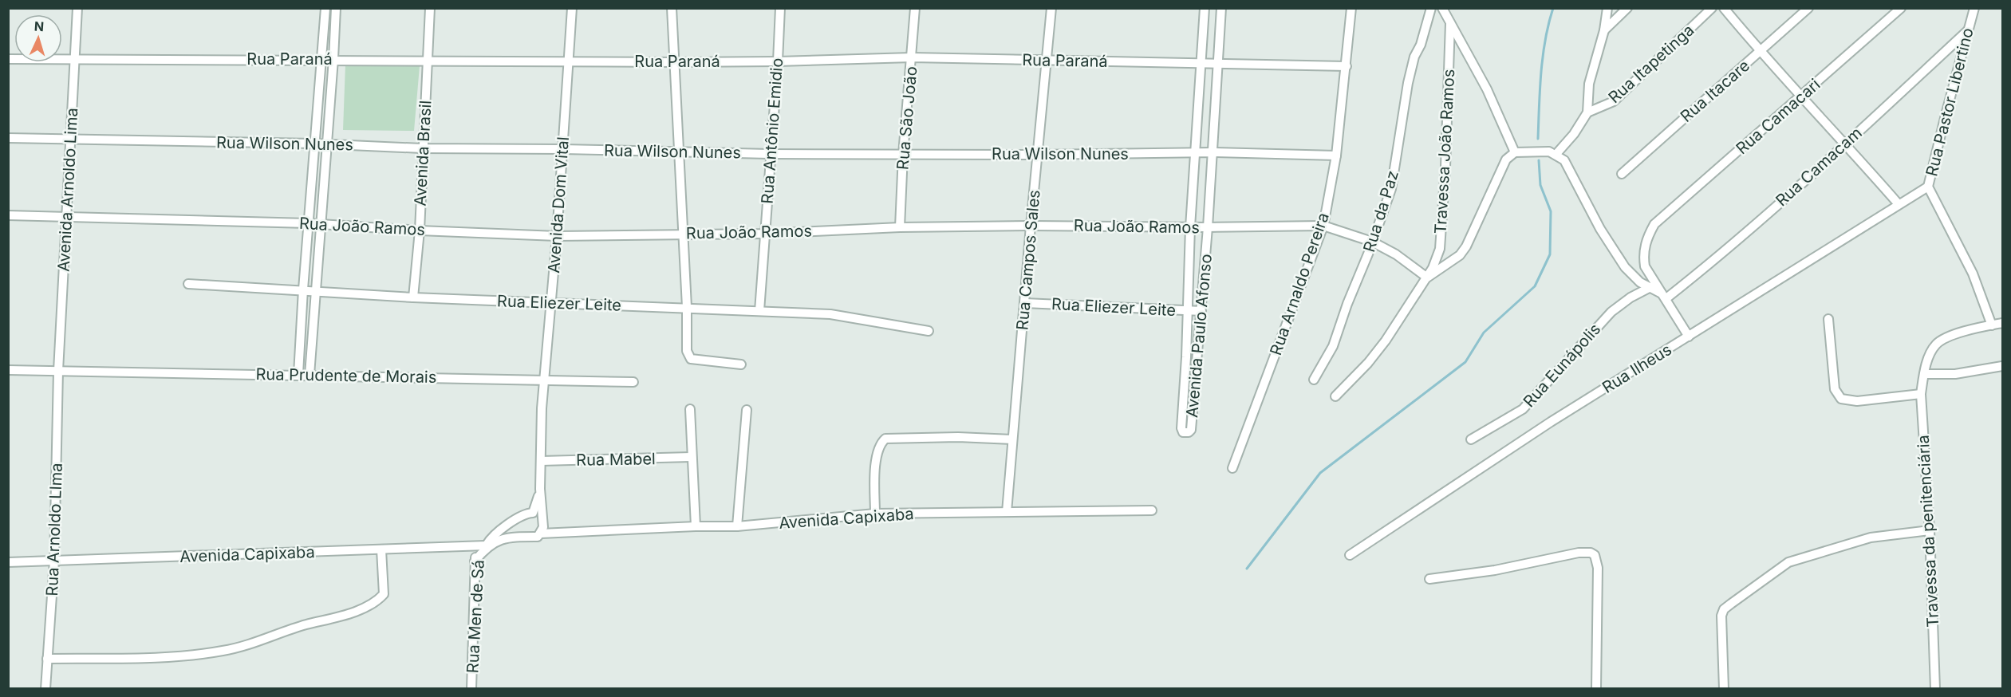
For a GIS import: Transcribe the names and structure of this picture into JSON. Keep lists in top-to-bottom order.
{
  "streets": {
    "street": [
      "Rua Paraná",
      "Rua Itapetinga",
      "Rua Itacare",
      "Rua Pastor Libertino",
      "Rua Camacari",
      "Rua São João",
      "Rua Antônio Emidio",
      "Rua Wilson Nunes",
      "Travessa João Ramos",
      "Avenida Brasil",
      "Rua Camacam",
      "Avenida Arnoldo Lima",
      "Avenida Dom Vital",
      "Rua da Paz",
      "Rua João Ramos",
      "Rua Campos Sales",
      "Rua Arnaldo Pereira",
      "Rua Eliezer Leite",
      "Avenida Paulo Afonso",
      "Rua Eunápolis",
      "Rua Ilheus",
      "Rua Prudente de Morais",
      "Rua Mabel",
      "Avenida Capixaba",
      "Rua Arnoldo LIma",
      "Travessa da penitenciária",
      "Rua Men de Sá"
    ]
  },
  "crossings": [
    ["Rua Paraná", "Rua São João"],
    ["Rua Paraná", "Rua Antônio Emidio"],
    ["Rua Paraná", "Avenida Brasil"],
    ["Rua Paraná", "Avenida Arnoldo Lima"],
    ["Rua Paraná", "Avenida Dom Vital"],
    ["Rua Paraná", "Rua Campos Sales"],
    ["Rua Paraná", "Rua Arnaldo Pereira"],
    ["Rua Paraná", "Avenida Paulo Afonso"],
    ["Rua Pastor Libertino", "Rua Camacam"],
    ["Rua Pastor Libertino", "Rua Ilheus"],
    ["Rua Pastor Libertino", "Travessa da penitenciária"],
    ["Rua Camacari", "Rua Camacam"],
    ["Rua São João", "Rua Wilson Nunes"],
    ["Rua São João", "Rua João Ramos"],
    ["Rua Antônio Emidio", "Rua Wilson Nunes"],
    ["Rua Antônio Emidio", "Rua João Ramos"],
    ["Rua Antônio Emidio", "Rua Eliezer Leite"],
    ["Rua Wilson Nunes", "Avenida Brasil"],
    ["Rua Wilson Nunes", "Avenida Arnoldo Lima"],
    ["Rua Wilson Nunes", "Avenida Dom Vital"],
    ["Rua Wilson Nunes", "Rua Campos Sales"],
    ["Rua Wilson Nunes", "Rua Arnaldo Pereira"],
    ["Rua Wilson Nunes", "Avenida Paulo Afonso"],
    ["Travessa João Ramos", "Rua João Ramos"],
    ["Avenida Brasil", "Rua João Ramos"],
    ["Avenida Brasil", "Rua Eliezer Leite"],
    ["Avenida Arnoldo Lima", "Rua João Ramos"],
    ["Avenida Arnoldo Lima", "Rua Prudente de Morais"],
    ["Avenida Arnoldo Lima", "Rua Arnoldo LIma"],
    ["Avenida Dom Vital", "Rua João Ramos"],
    ["Avenida Dom Vital", "Rua Eliezer Leite"],
    ["Avenida Dom Vital", "Rua Prudente de Morais"],
    ["Avenida Dom Vital", "Rua Mabel"],
    ["Avenida Dom Vital", "Avenida Capixaba"],
    ["Avenida Dom Vital", "Rua Men de Sá"],
    ["Rua da Paz", "Rua João Ramos"],
    ["Rua João Ramos", "Rua Campos Sales"],
    ["Rua João Ramos", "Rua Arnaldo Pereira"],
    ["Rua João Ramos", "Avenida Paulo Afonso"],
    ["Rua Campos Sales", "Rua Eliezer Leite"],
    ["Rua Campos Sales", "Avenida Capixaba"],
    ["Rua Eliezer Leite", "Avenida Paulo Afonso"],
    ["Rua Prudente de Morais", "Rua Arnoldo LIma"],
    ["Avenida Capixaba", "Rua Arnoldo LIma"],
    ["Avenida Capixaba", "Rua Men de Sá"]
  ],
  "north": "top"
}
